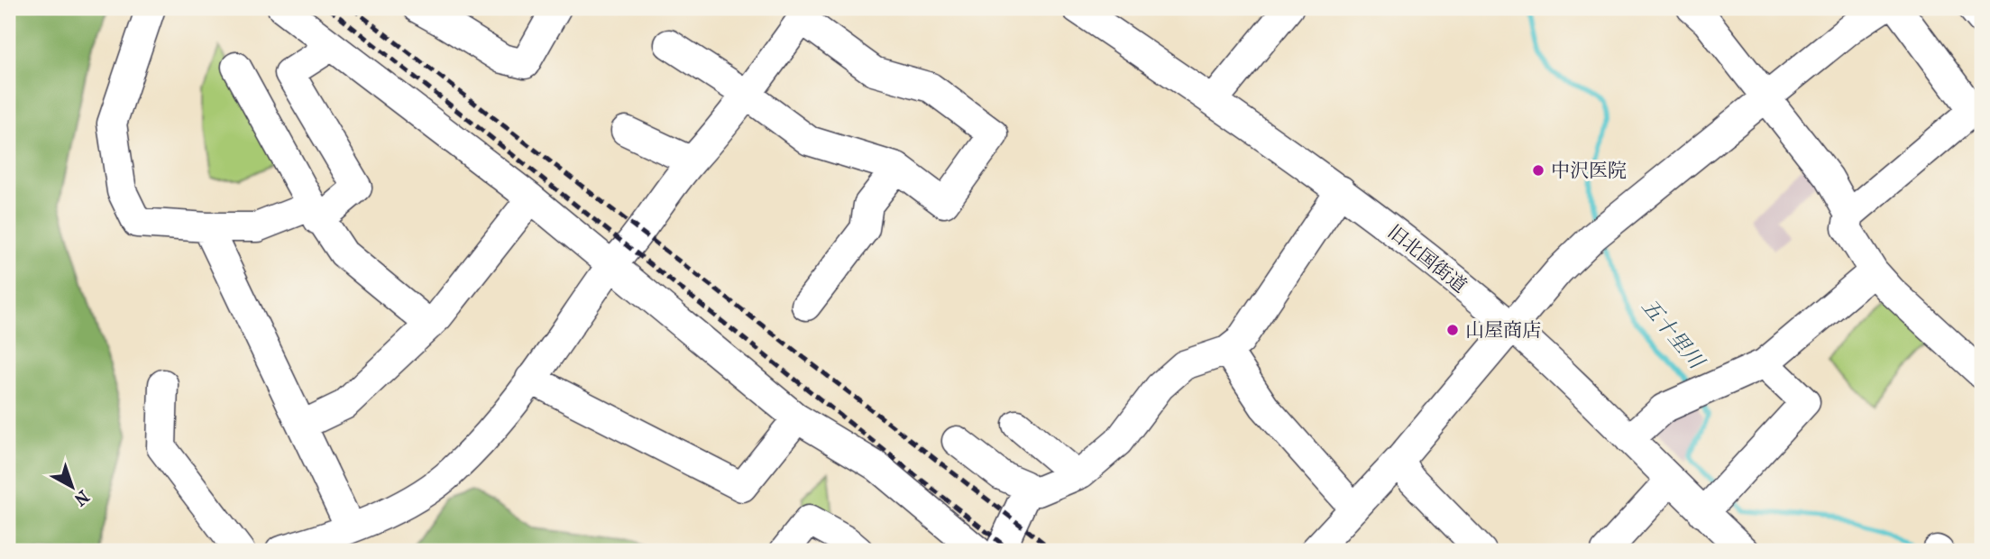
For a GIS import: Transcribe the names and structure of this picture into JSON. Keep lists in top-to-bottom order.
{
  "streets": {
    "street": ["旧北国街道"]
  },
  "water": ["五十里川"],
  "places": ["中沢医院", "山屋商店"],
  "north": "bottom right"
}
